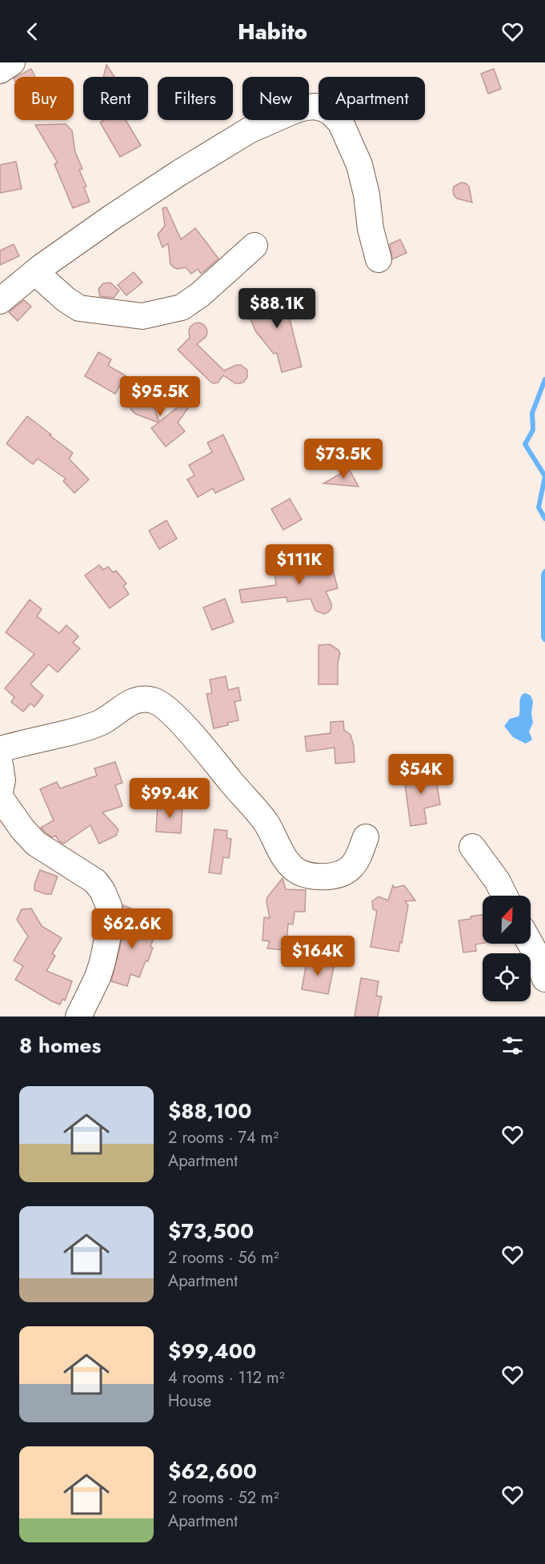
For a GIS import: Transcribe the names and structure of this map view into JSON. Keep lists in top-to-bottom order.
{
  "north": "top right",
  "page": {
    "header": "Habito",
    "chip": [
      "Buy",
      "Rent",
      "Filters",
      "New",
      "Apartment"
    ],
    "price": [
      "$88.1K",
      "$95.5K",
      "$73.5K",
      "$111K",
      "$54K",
      "$99.4K",
      "$62.6K",
      "$164K"
    ],
    "heading": "8 homes",
    "list": [
      {
        "name": "$88,100",
        "note": "2 rooms · 74 m² · Apartment"
      },
      {
        "name": "$73,500",
        "note": "2 rooms · 56 m² · Apartment"
      },
      {
        "name": "$99,400",
        "note": "4 rooms · 112 m² · House"
      },
      {
        "name": "$62,600",
        "note": "2 rooms · 52 m² · Apartment"
      }
    ]
  }
}
